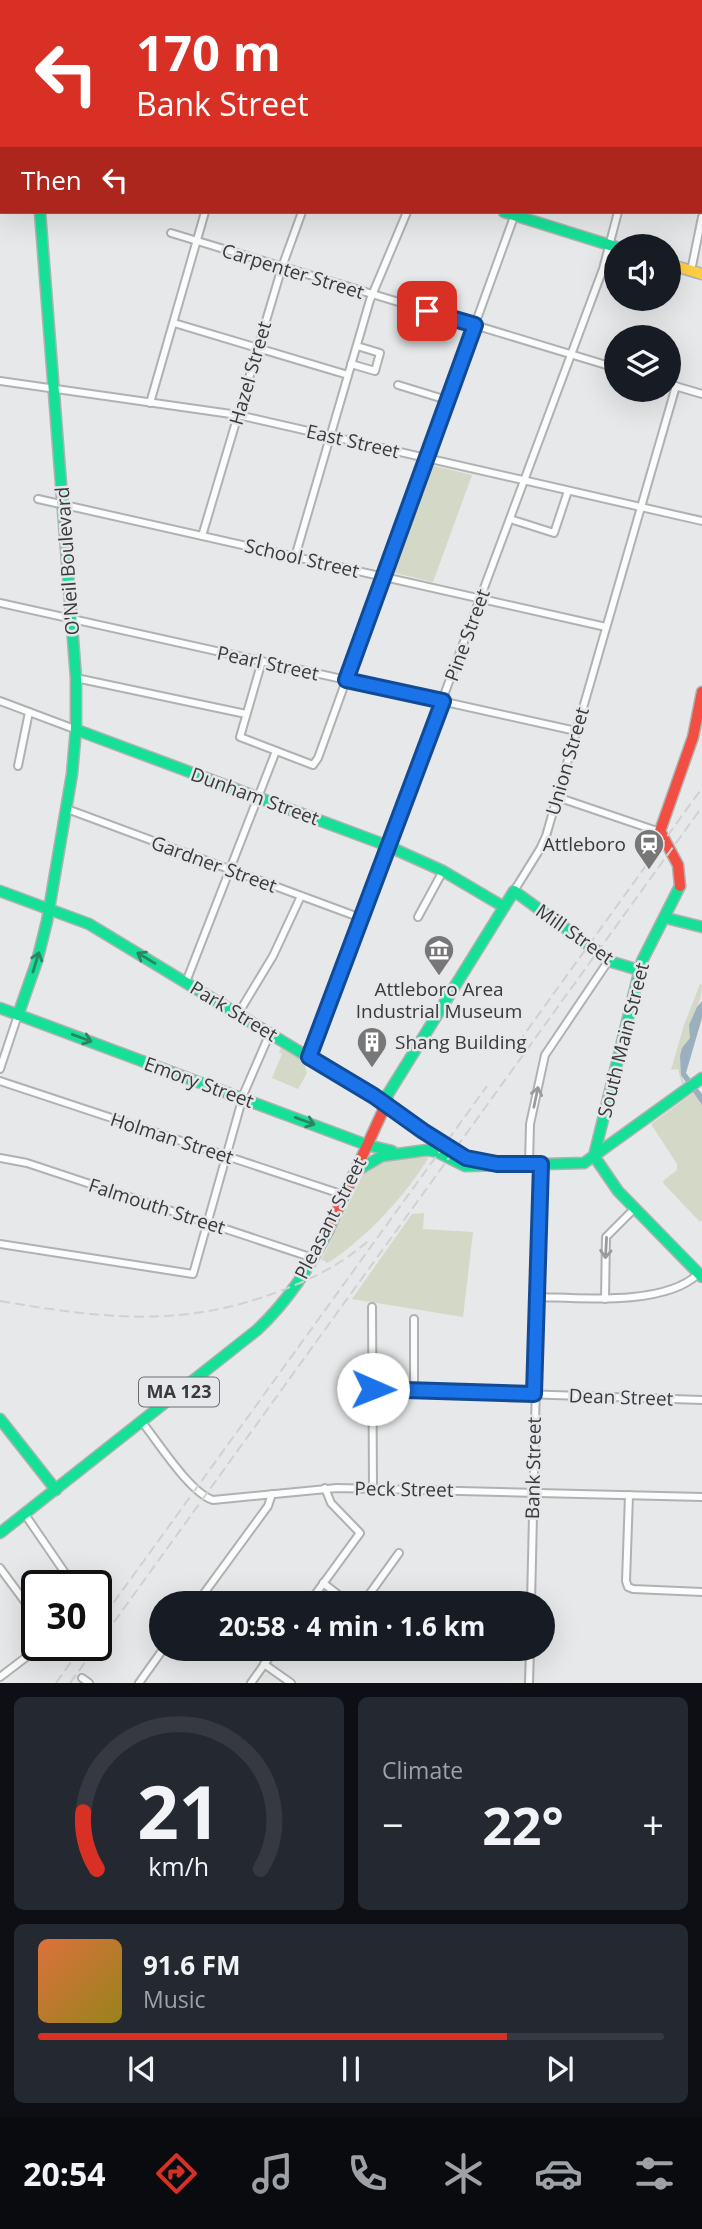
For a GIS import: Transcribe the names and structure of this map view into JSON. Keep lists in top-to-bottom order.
{
  "streets": {
    "main road": [
      "O'Neil Boulevard",
      "Union Street",
      "Dunham Street",
      "Mill Street",
      "Park Street",
      "South Main Street",
      "Emory Street",
      "Pleasant Street",
      "MA 123"
    ],
    "street": [
      "Carpenter Street",
      "Hazel Street",
      "East Street",
      "School Street",
      "Pine Street",
      "Pearl Street",
      "Gardner Street",
      "Holman Street",
      "Falmouth Street",
      "Dean Street",
      "Bank Street",
      "Peck Street"
    ]
  },
  "crossings": [
    ["Carpenter Street", "Hazel Street"],
    ["Carpenter Street", "Pine Street"],
    ["Hazel Street", "East Street"],
    ["Hazel Street", "School Street"],
    ["East Street", "O'Neil Boulevard"],
    ["East Street", "Pine Street"],
    ["East Street", "Union Street"],
    ["School Street", "O'Neil Boulevard"],
    ["School Street", "Pine Street"],
    ["School Street", "Union Street"],
    ["O'Neil Boulevard", "Pearl Street"],
    ["O'Neil Boulevard", "Dunham Street"],
    ["O'Neil Boulevard", "Gardner Street"],
    ["O'Neil Boulevard", "Park Street"],
    ["O'Neil Boulevard", "Emory Street"],
    ["Pine Street", "Pearl Street"],
    ["Pine Street", "Dunham Street"],
    ["Pine Street", "Gardner Street"],
    ["Pine Street", "Park Street"],
    ["Pearl Street", "Union Street"],
    ["Union Street", "Dunham Street"],
    ["Union Street", "Mill Street"],
    ["Union Street", "Park Street"],
    ["Union Street", "Pleasant Street"],
    ["Mill Street", "South Main Street"],
    ["Park Street", "South Main Street"],
    ["Park Street", "Emory Street"],
    ["Park Street", "Pleasant Street"],
    ["Park Street", "MA 123"],
    ["Park Street", "Bank Street"],
    ["South Main Street", "MA 123"],
    ["Emory Street", "Pleasant Street"],
    ["Emory Street", "MA 123"],
    ["Holman Street", "Pleasant Street"],
    ["Falmouth Street", "Pleasant Street"],
    ["Pleasant Street", "MA 123"],
    ["Pleasant Street", "Peck Street"],
    ["Dean Street", "Bank Street"],
    ["Bank Street", "Peck Street"]
  ],
  "one_way": ["Emory Street"],
  "places": {
    "station": ["Attleboro"],
    "museum": ["Attleboro Area Industrial Museum"],
    "building": ["Shang Building"]
  },
  "page": {
    "turn": ["170 m", "Bank Street"],
    "then": "Then",
    "limit": "30",
    "trip": "20:58 · 4 min · 1.6 km",
    "tile": "Climate",
    "heat": ["−", "22°", "+"],
    "song": ["91.6 FM", "Music"],
    "tabs": "20:54",
    "gauge": ["21", "km/h"]
  }
}
